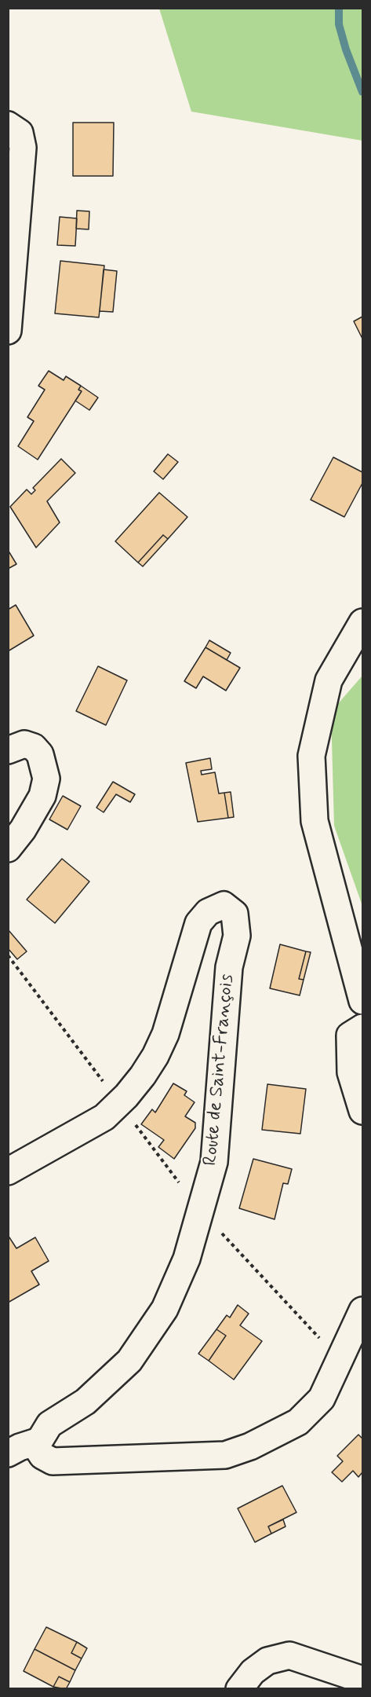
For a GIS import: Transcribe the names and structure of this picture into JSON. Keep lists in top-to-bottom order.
{
  "streets": {
    "main road": ["Route de Saint-François"]
  }
}
